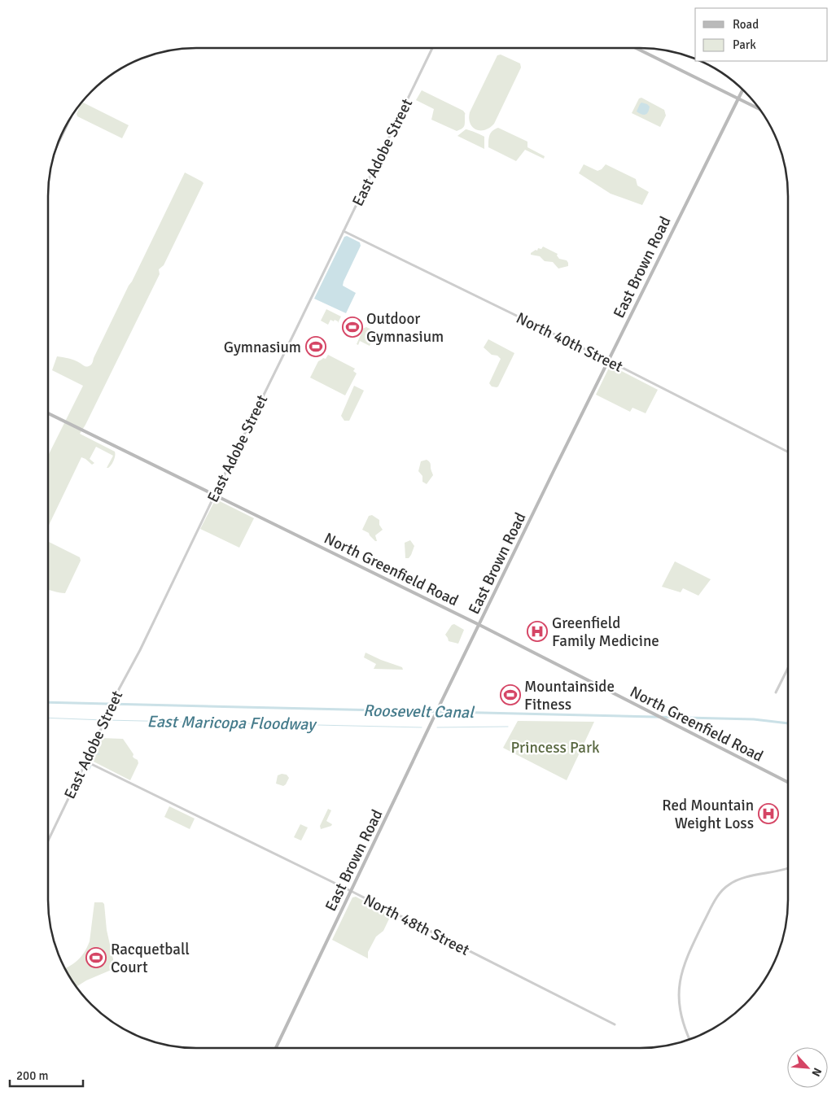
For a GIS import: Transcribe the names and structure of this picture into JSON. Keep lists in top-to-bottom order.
{
  "streets": {
    "main road": ["East Brown Road", "North Greenfield Road"],
    "street": ["East Adobe Street", "North 40th Street", "North 48th Street"]
  },
  "crossings": [
    ["East Adobe Street", "North 40th Street"],
    ["East Adobe Street", "North Greenfield Road"],
    ["East Adobe Street", "North 48th Street"],
    ["East Brown Road", "North 40th Street"],
    ["East Brown Road", "North Greenfield Road"],
    ["East Brown Road", "North 48th Street"]
  ],
  "water": ["Roosevelt Canal", "East Maricopa Floodway"],
  "parks": ["Princess Park"],
  "places": {
    "sports": [
      "Outdoor Gymnasium",
      "Gymnasium",
      "Mountainside Fitness",
      "Racquetball Court"
    ],
    "hospital": ["Greenfield Family Medicine", "Red Mountain Weight Loss"]
  },
  "legend": ["Road", "Park"],
  "scale_bar": "200 m",
  "north": "bottom right"
}
